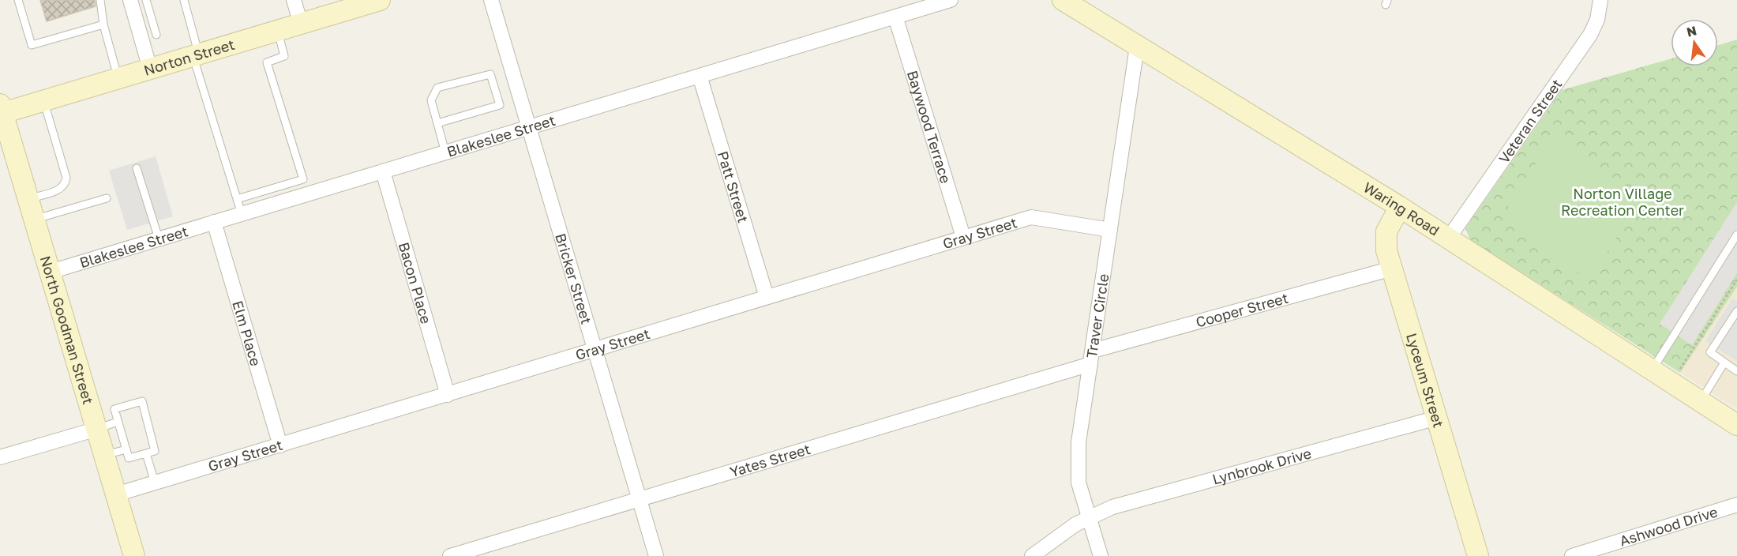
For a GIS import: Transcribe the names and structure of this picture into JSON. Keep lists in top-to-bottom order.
{
  "streets": {
    "street": [
      "Norton Street",
      "Veteran Street",
      "Baywood Terrace",
      "Blakeslee Street",
      "Patt Street",
      "Waring Road",
      "Gray Street",
      "Bricker Street",
      "Bacon Place",
      "Cooper Street",
      "Traver Circle",
      "North Goodman Street",
      "Elm Place",
      "Lyceum Street",
      "Yates Street",
      "Lynbrook Drive",
      "Ashwood Drive"
    ]
  },
  "crossings": [
    ["Norton Street", "North Goodman Street"],
    ["Veteran Street", "Waring Road"],
    ["Baywood Terrace", "Blakeslee Street"],
    ["Baywood Terrace", "Gray Street"],
    ["Blakeslee Street", "Patt Street"],
    ["Blakeslee Street", "Bricker Street"],
    ["Blakeslee Street", "Bacon Place"],
    ["Blakeslee Street", "North Goodman Street"],
    ["Blakeslee Street", "Elm Place"],
    ["Patt Street", "Gray Street"],
    ["Waring Road", "Traver Circle"],
    ["Waring Road", "Lyceum Street"],
    ["Gray Street", "Bricker Street"],
    ["Gray Street", "Bacon Place"],
    ["Gray Street", "Traver Circle"],
    ["Gray Street", "North Goodman Street"],
    ["Gray Street", "Elm Place"],
    ["Bricker Street", "Yates Street"],
    ["Cooper Street", "Traver Circle"],
    ["Cooper Street", "Lyceum Street"],
    ["Cooper Street", "Yates Street"],
    ["Traver Circle", "Yates Street"],
    ["Traver Circle", "Lynbrook Drive"],
    ["Lyceum Street", "Lynbrook Drive"]
  ],
  "parks": ["Norton Village Recreation Center"],
  "north": "top"
}
